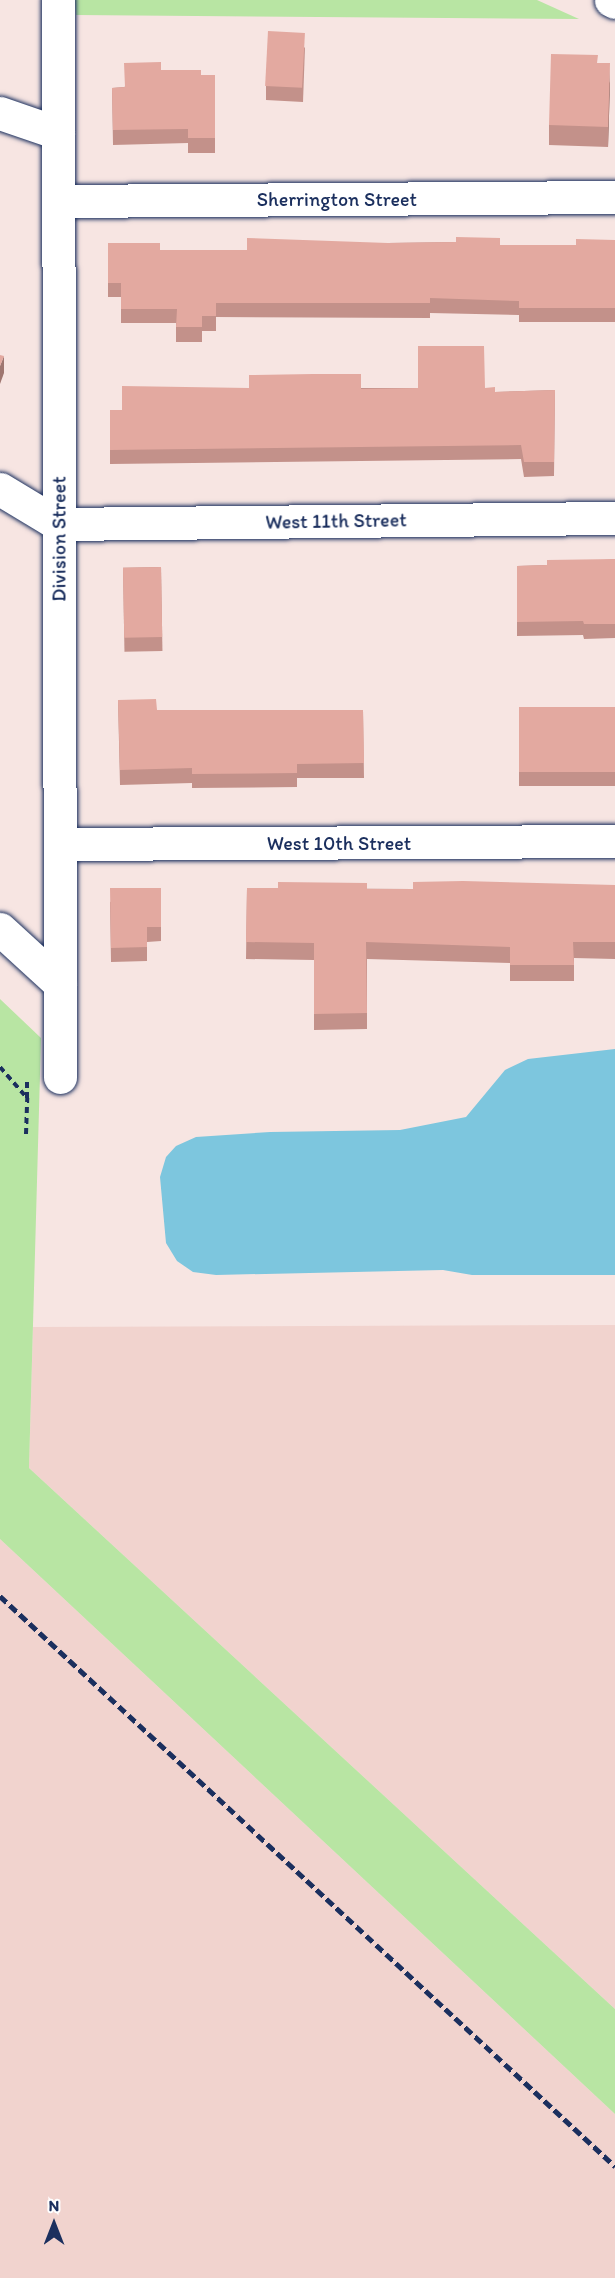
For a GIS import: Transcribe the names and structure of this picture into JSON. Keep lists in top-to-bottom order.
{
  "streets": {
    "street": [
      "Sherrington Street",
      "West 11th Street",
      "Division Street",
      "West 10th Street"
    ]
  },
  "crossings": [
    ["Sherrington Street", "Division Street"],
    ["West 11th Street", "Division Street"],
    ["Division Street", "West 10th Street"]
  ],
  "north": "top"
}
